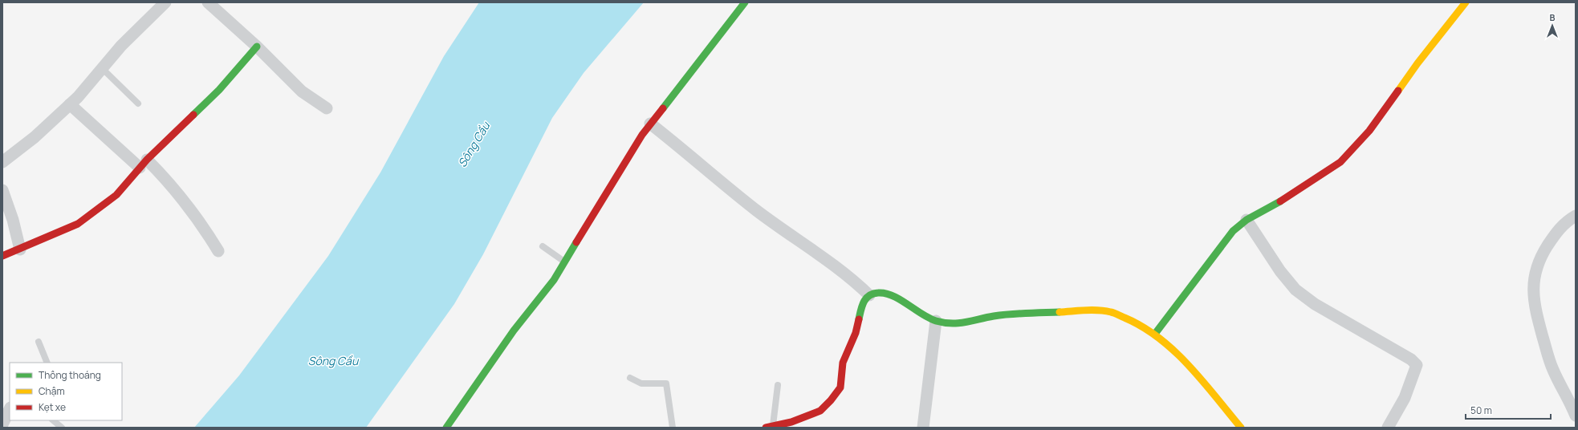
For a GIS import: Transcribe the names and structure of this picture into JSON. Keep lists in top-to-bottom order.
{
  "water": ["Sông Cầu"],
  "legend": ["Thông thoáng", "Chậm", "Kẹt xe"],
  "scale_bar": "50 m",
  "north": "top"
}
